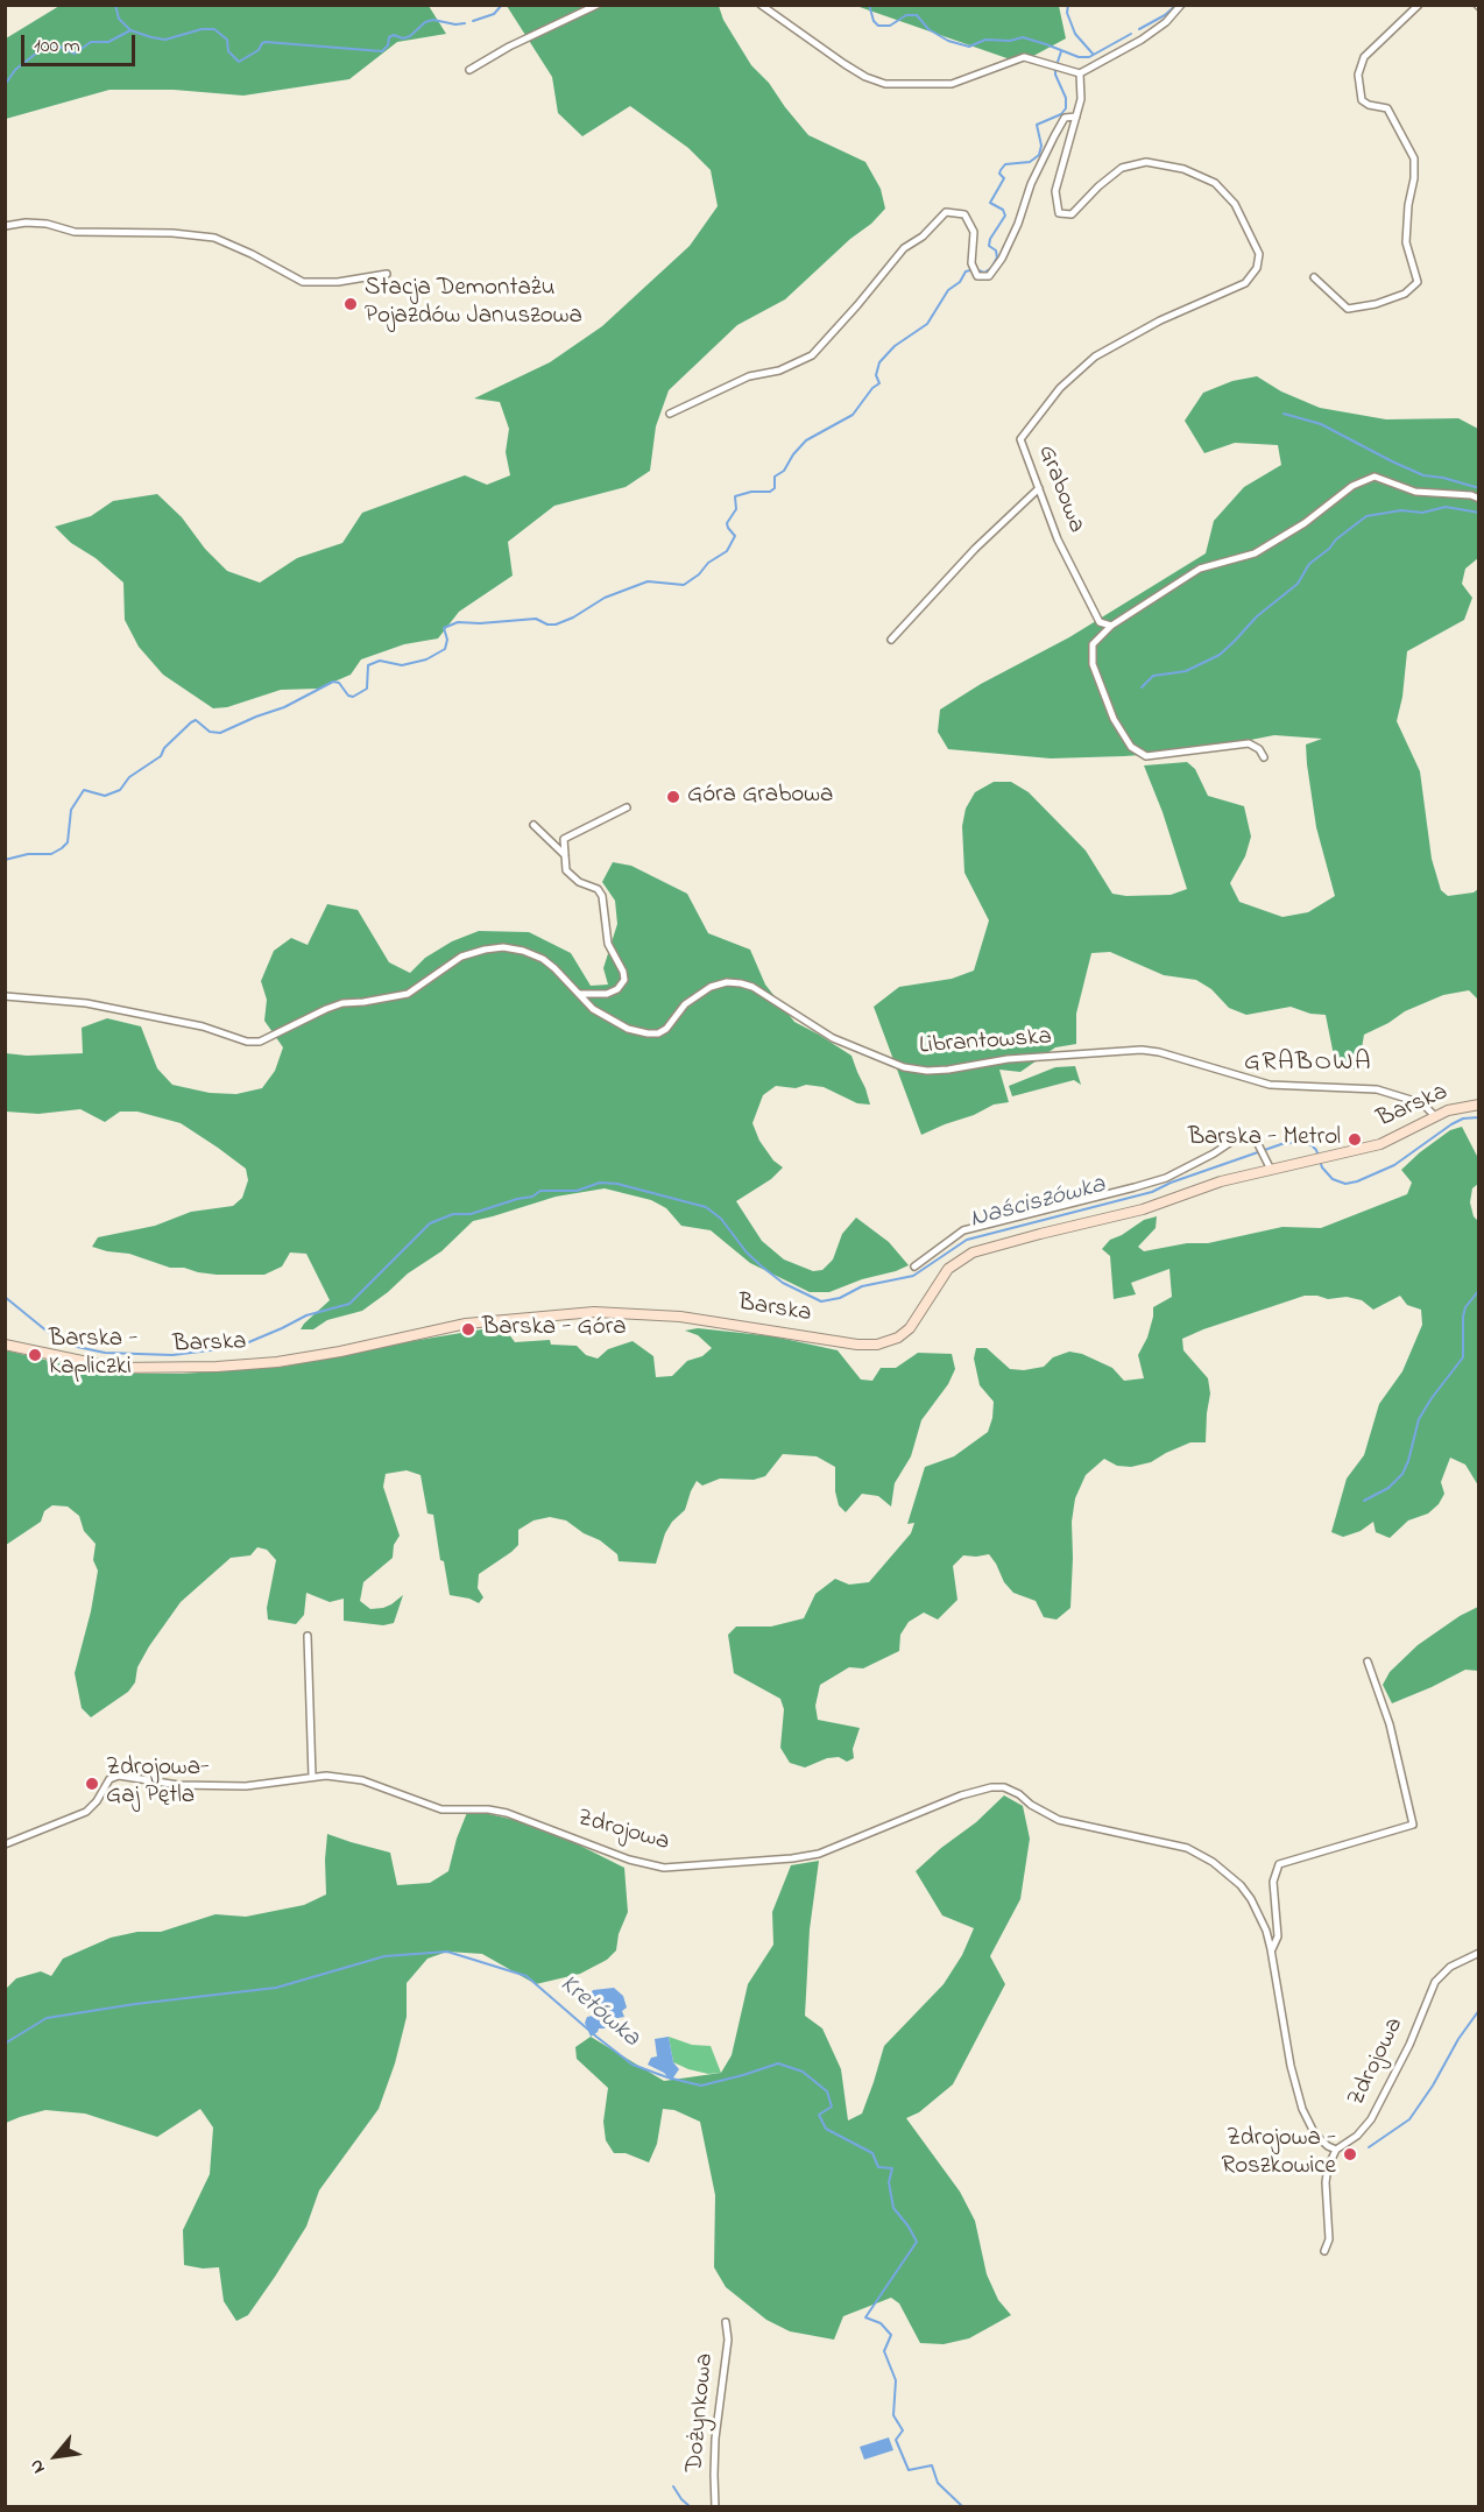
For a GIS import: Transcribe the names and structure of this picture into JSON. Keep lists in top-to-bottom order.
{
  "streets": {
    "street": [
      "Grabowa",
      "Librantowska",
      "Barska",
      "Zdrojowa",
      "Dożynkowa"
    ]
  },
  "crossings": [
    ["Librantowska", "Barska"]
  ],
  "districts": ["GRABOWA"],
  "water": ["Naściszówka", "Kretówka"],
  "places": [
    "Stacja Demontażu Pojazdów Januszowa",
    "Góra Grabowa",
    "Barska - Metrol",
    "Barska - Góra",
    "Barska - Kapliczki",
    "Zdrojowa- Gaj Pętla",
    "Zdrojowa - Roszkowice"
  ],
  "scale_bar": "100 m",
  "north": "bottom left"
}
